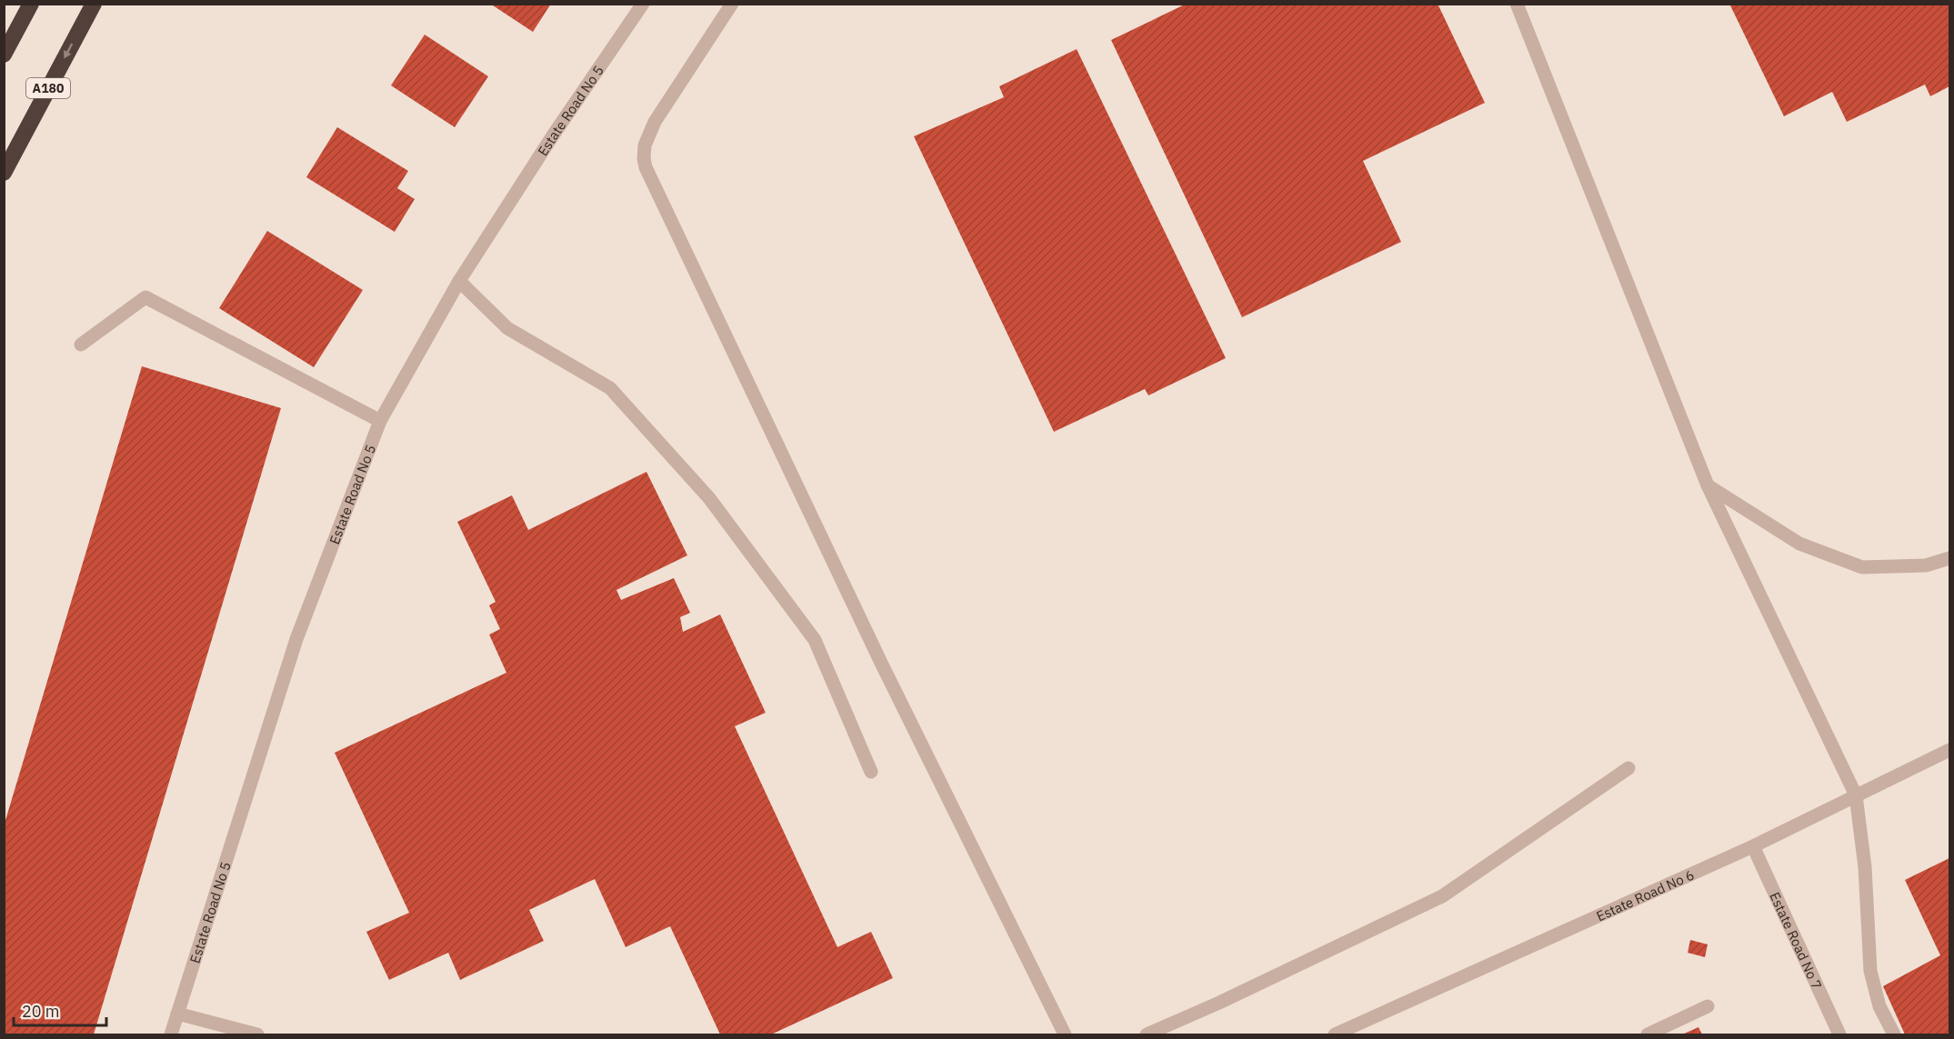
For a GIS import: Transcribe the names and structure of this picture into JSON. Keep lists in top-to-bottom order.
{
  "streets": {
    "highway": ["A180"],
    "street": ["Estate Road No 5", "Estate Road No 6", "Estate Road No 7"]
  },
  "crossings": [
    ["Estate Road No 6", "Estate Road No 7"]
  ],
  "scale_bar": "20 m"
}
